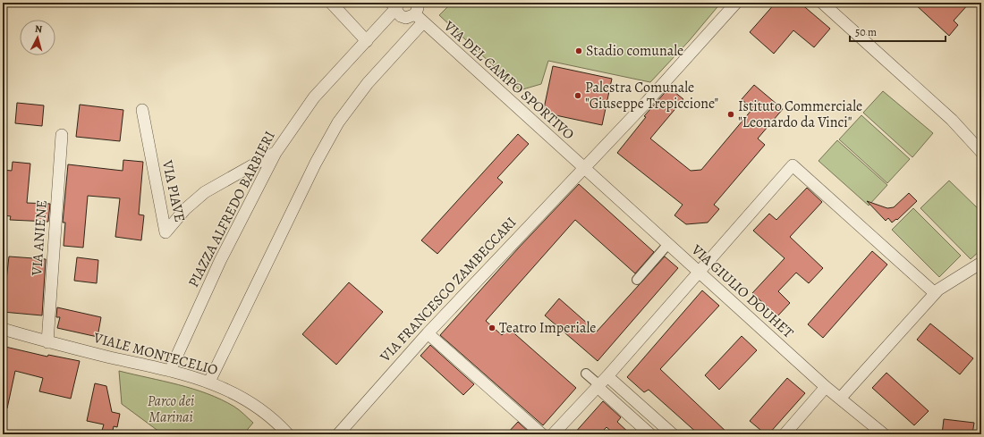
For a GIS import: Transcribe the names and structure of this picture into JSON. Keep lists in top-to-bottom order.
{
  "streets": {
    "street": [
      "VIA DEL CAMPO SPORTIVO",
      "VIA PIAVE",
      "PIAZZA ALFREDO BARBIERI",
      "VIA ANIENE",
      "VIA FRANCESCO ZAMBECCARI",
      "VIA GIULIO DOUHET",
      "VIALE MONTECELIO"
    ]
  },
  "crossings": [
    ["VIA DEL CAMPO SPORTIVO", "VIA FRANCESCO ZAMBECCARI"],
    ["VIA DEL CAMPO SPORTIVO", "VIA GIULIO DOUHET"],
    ["VIA PIAVE", "PIAZZA ALFREDO BARBIERI"],
    ["PIAZZA ALFREDO BARBIERI", "VIALE MONTECELIO"],
    ["VIA ANIENE", "VIALE MONTECELIO"],
    ["VIA FRANCESCO ZAMBECCARI", "VIA GIULIO DOUHET"]
  ],
  "parks": ["Parco dei Marinai"],
  "places": [
    "Stadio comunale",
    "Palestra Comunale \"Giuseppe Trepiccione\"",
    "Istituto Commerciale \"Leonardo da Vinci\"",
    "Teatro Imperiale"
  ],
  "scale_bar": "50 m",
  "north": "top"
}
